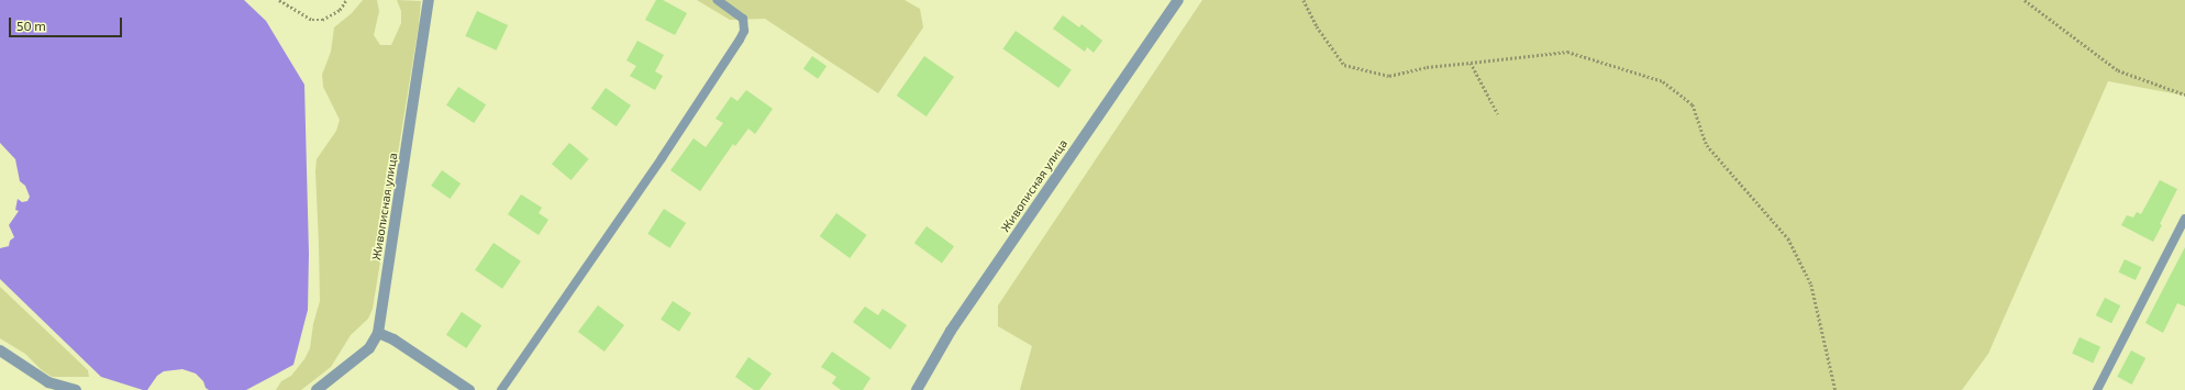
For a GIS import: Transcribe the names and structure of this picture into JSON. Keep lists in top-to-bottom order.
{
  "streets": {
    "street": ["Живописная улица"]
  },
  "scale_bar": "50 m"
}
